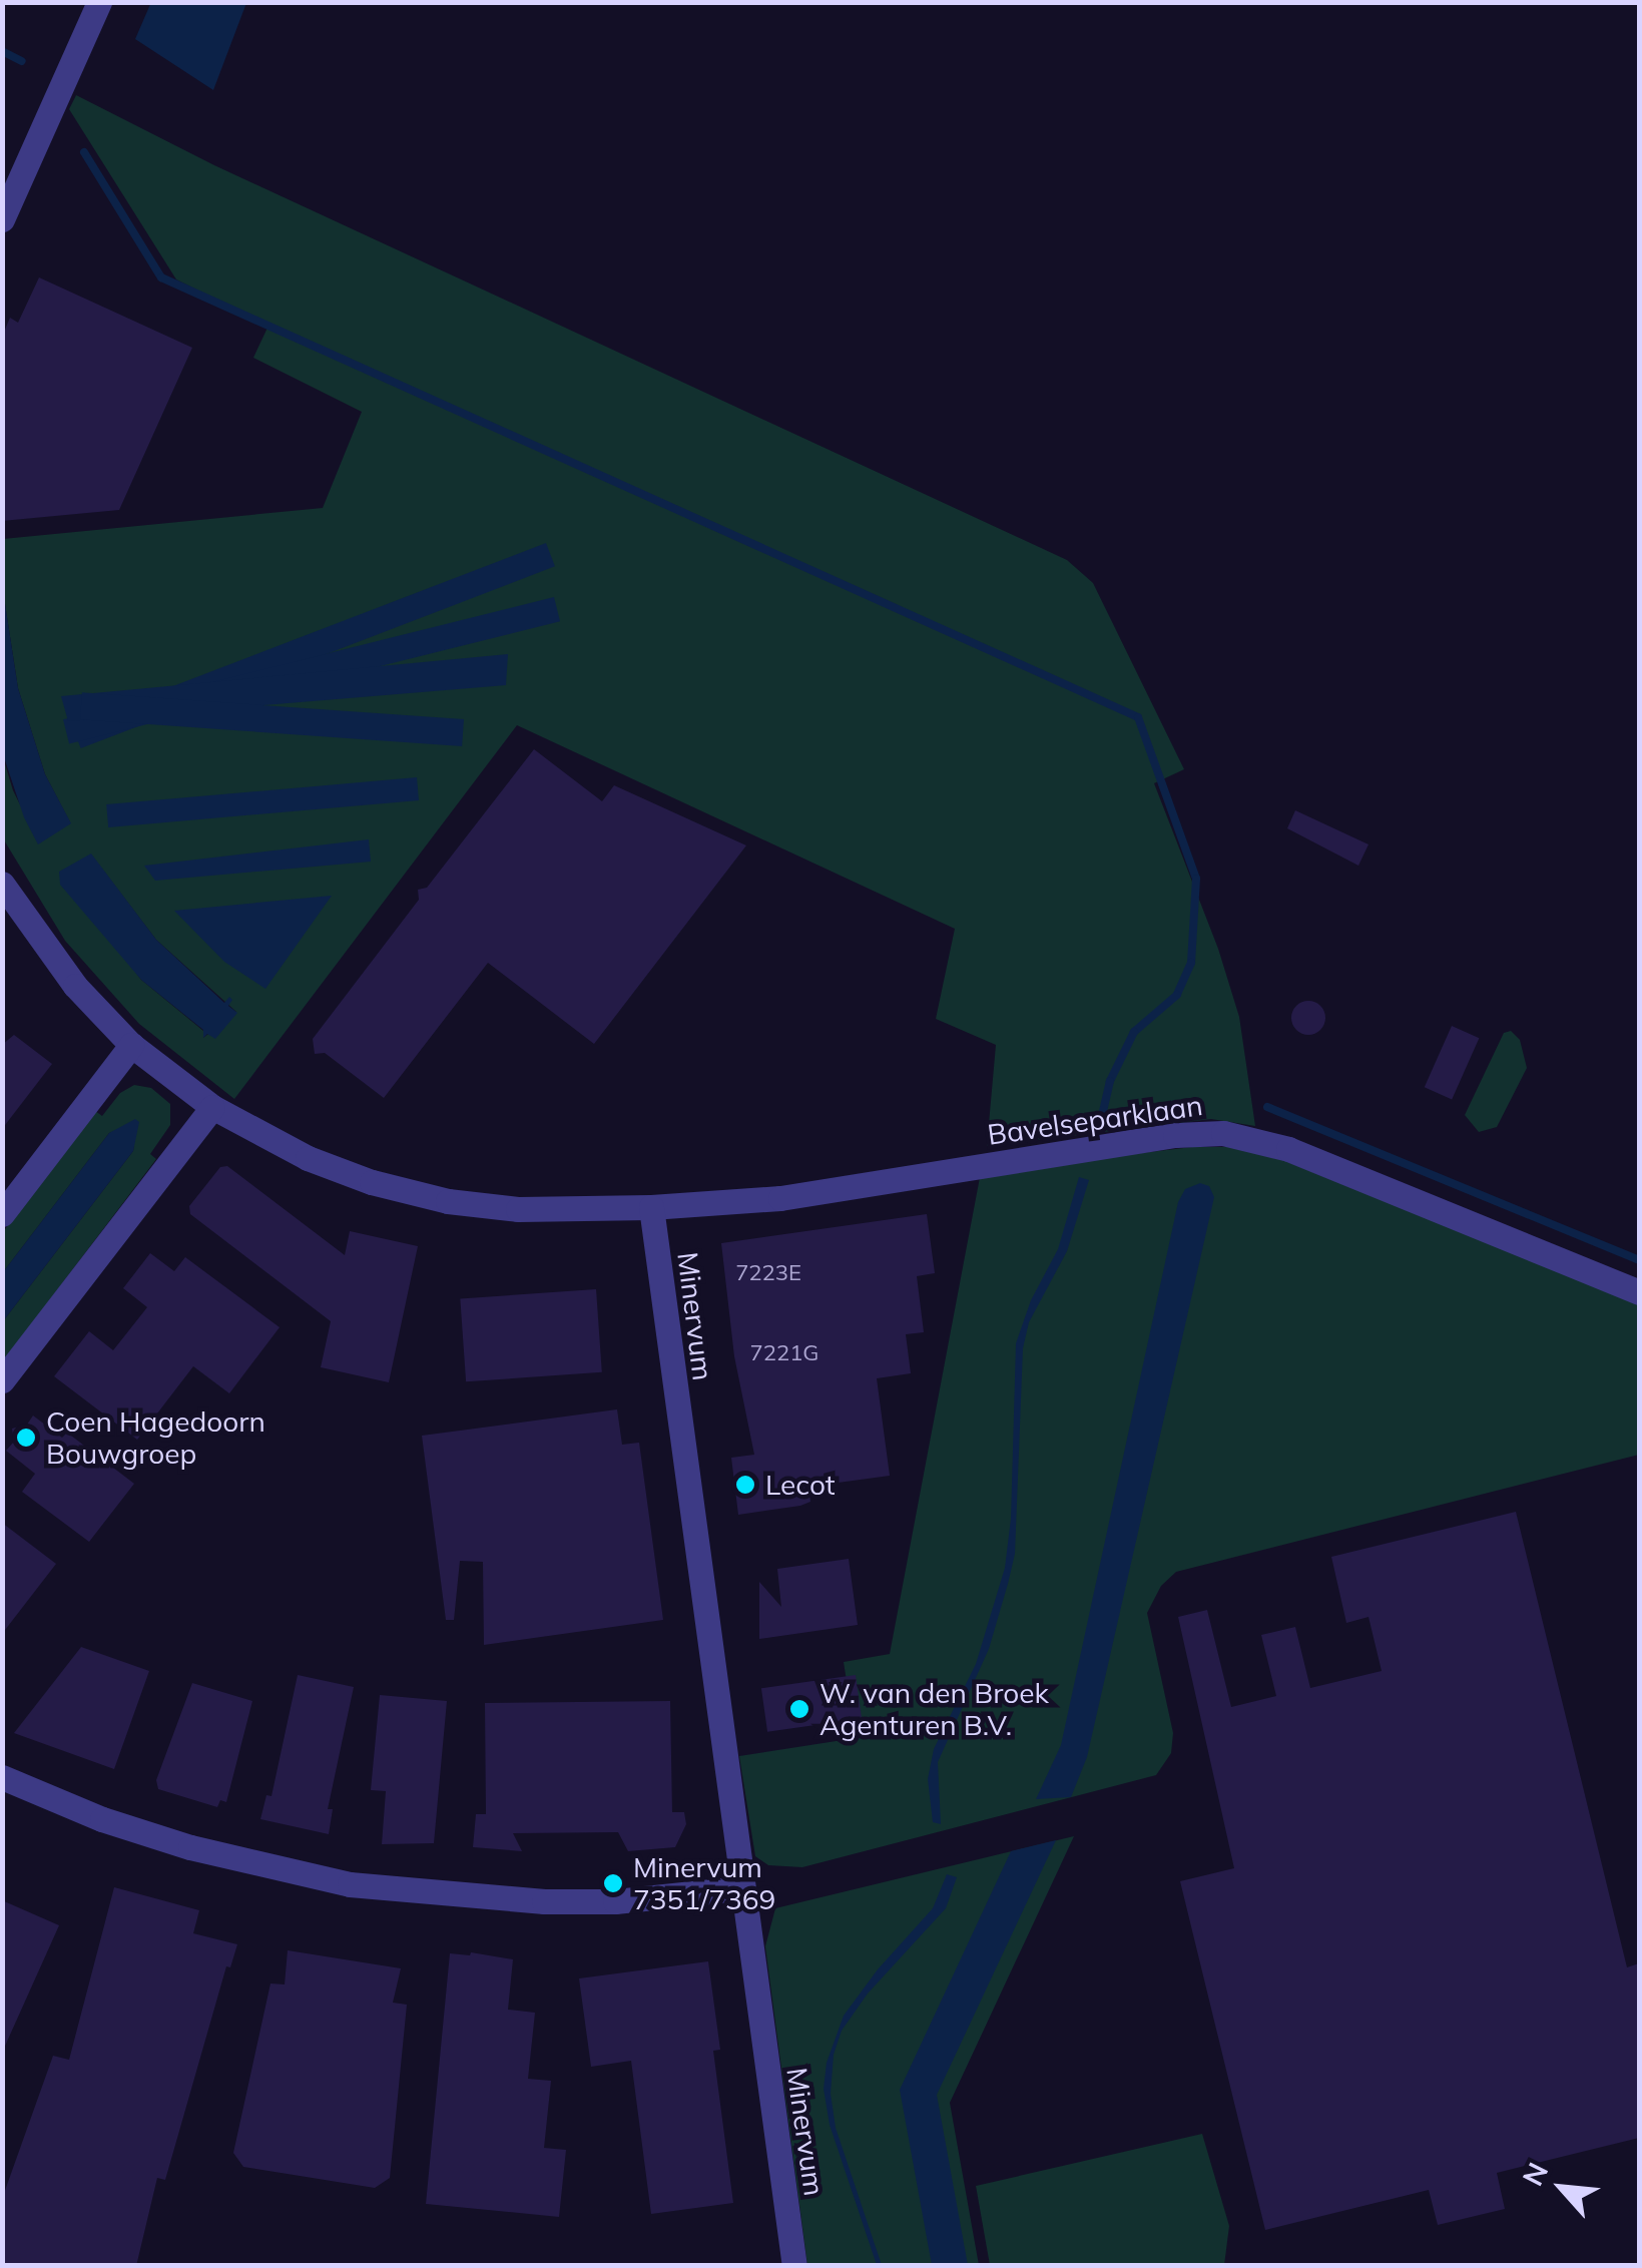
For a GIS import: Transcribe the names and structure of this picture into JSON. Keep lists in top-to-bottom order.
{
  "streets": {
    "street": ["Bavelseparklaan", "Minervum"]
  },
  "crossings": [
    ["Bavelseparklaan", "Minervum"]
  ],
  "places": [
    "Coen Hagedoorn Bouwgroep",
    "Lecot",
    "W. van den Broek Agenturen B.V.",
    "Minervum 7351/7369"
  ],
  "house_numbers": ["7223E", "7221G"],
  "north": "top left"
}
